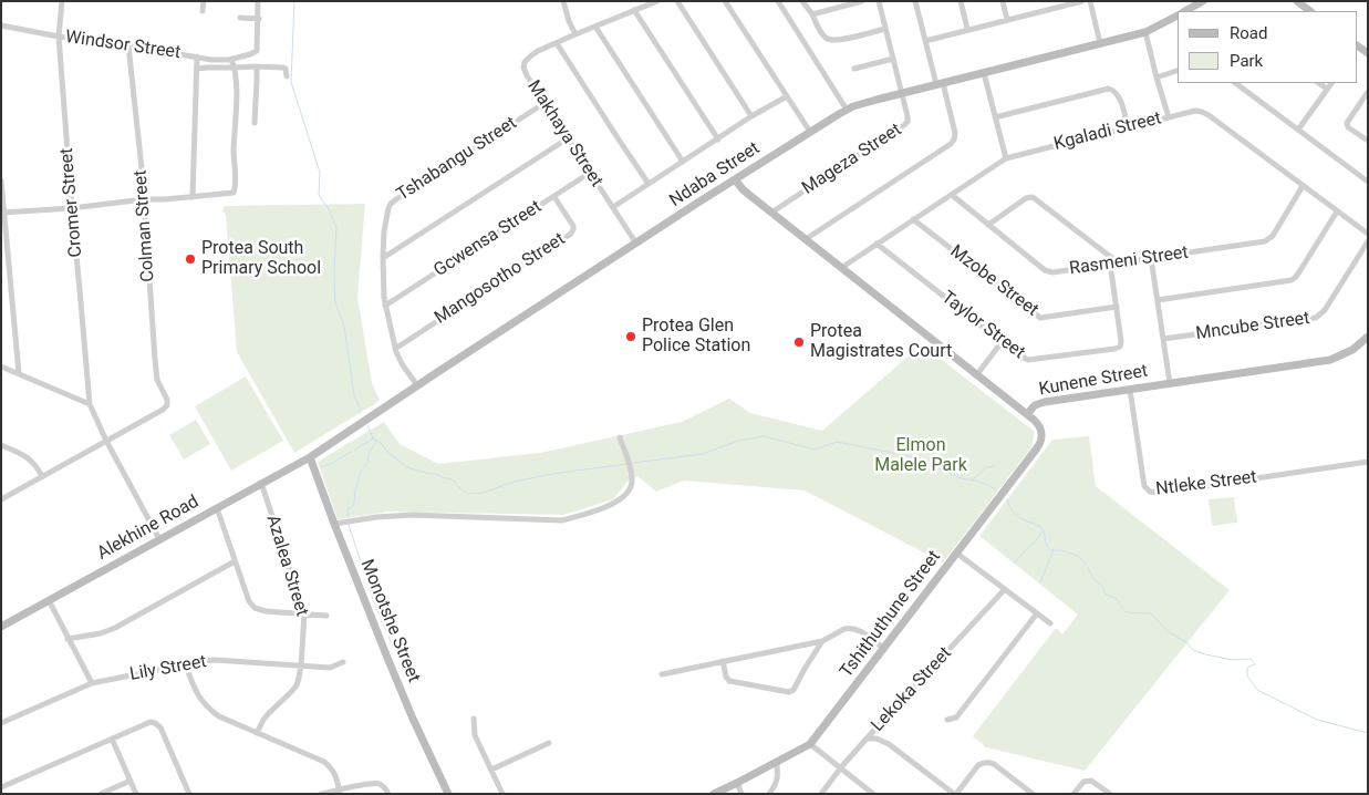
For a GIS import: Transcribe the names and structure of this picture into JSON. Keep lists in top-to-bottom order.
{
  "streets": {
    "street": [
      "Windsor Street",
      "Kgaladi Street",
      "Makhaya Street",
      "Tshabangu Street",
      "Mageza Street",
      "Ndaba Street",
      "Cromer Street",
      "Colman Street",
      "Gcwensa Street",
      "Rasmeni Street",
      "Mangosotho Street",
      "Mzobe Street",
      "Taylor Street",
      "Mncube Street",
      "Kunene Street",
      "Ntleke Street",
      "Alekhine Road",
      "Azalea Street",
      "Tshithuthune Street",
      "Monotshe Street",
      "Lily Street",
      "Lekoka Street"
    ]
  },
  "crossings": [
    ["Windsor Street", "Cromer Street"],
    ["Windsor Street", "Colman Street"],
    ["Kgaladi Street", "Rasmeni Street"],
    ["Kgaladi Street", "Mzobe Street"],
    ["Kgaladi Street", "Taylor Street"],
    ["Kgaladi Street", "Kunene Street"],
    ["Makhaya Street", "Tshabangu Street"],
    ["Makhaya Street", "Ndaba Street"],
    ["Makhaya Street", "Gcwensa Street"],
    ["Tshabangu Street", "Ndaba Street"],
    ["Tshabangu Street", "Gcwensa Street"],
    ["Tshabangu Street", "Mangosotho Street"],
    ["Mageza Street", "Ndaba Street"],
    ["Mageza Street", "Kunene Street"],
    ["Ndaba Street", "Kunene Street"],
    ["Ndaba Street", "Alekhine Road"],
    ["Ndaba Street", "Monotshe Street"],
    ["Cromer Street", "Colman Street"],
    ["Cromer Street", "Alekhine Road"],
    ["Gcwensa Street", "Mangosotho Street"],
    ["Rasmeni Street", "Taylor Street"],
    ["Mzobe Street", "Taylor Street"],
    ["Kunene Street", "Ntleke Street"],
    ["Kunene Street", "Tshithuthune Street"],
    ["Alekhine Road", "Azalea Street"],
    ["Alekhine Road", "Monotshe Street"],
    ["Azalea Street", "Lily Street"]
  ],
  "parks": ["Elmon Malele Park"],
  "places": ["Protea South Primary School", "Protea Glen Police Station", "Protea Magistrates Court"],
  "legend": ["Road", "Park"]
}
